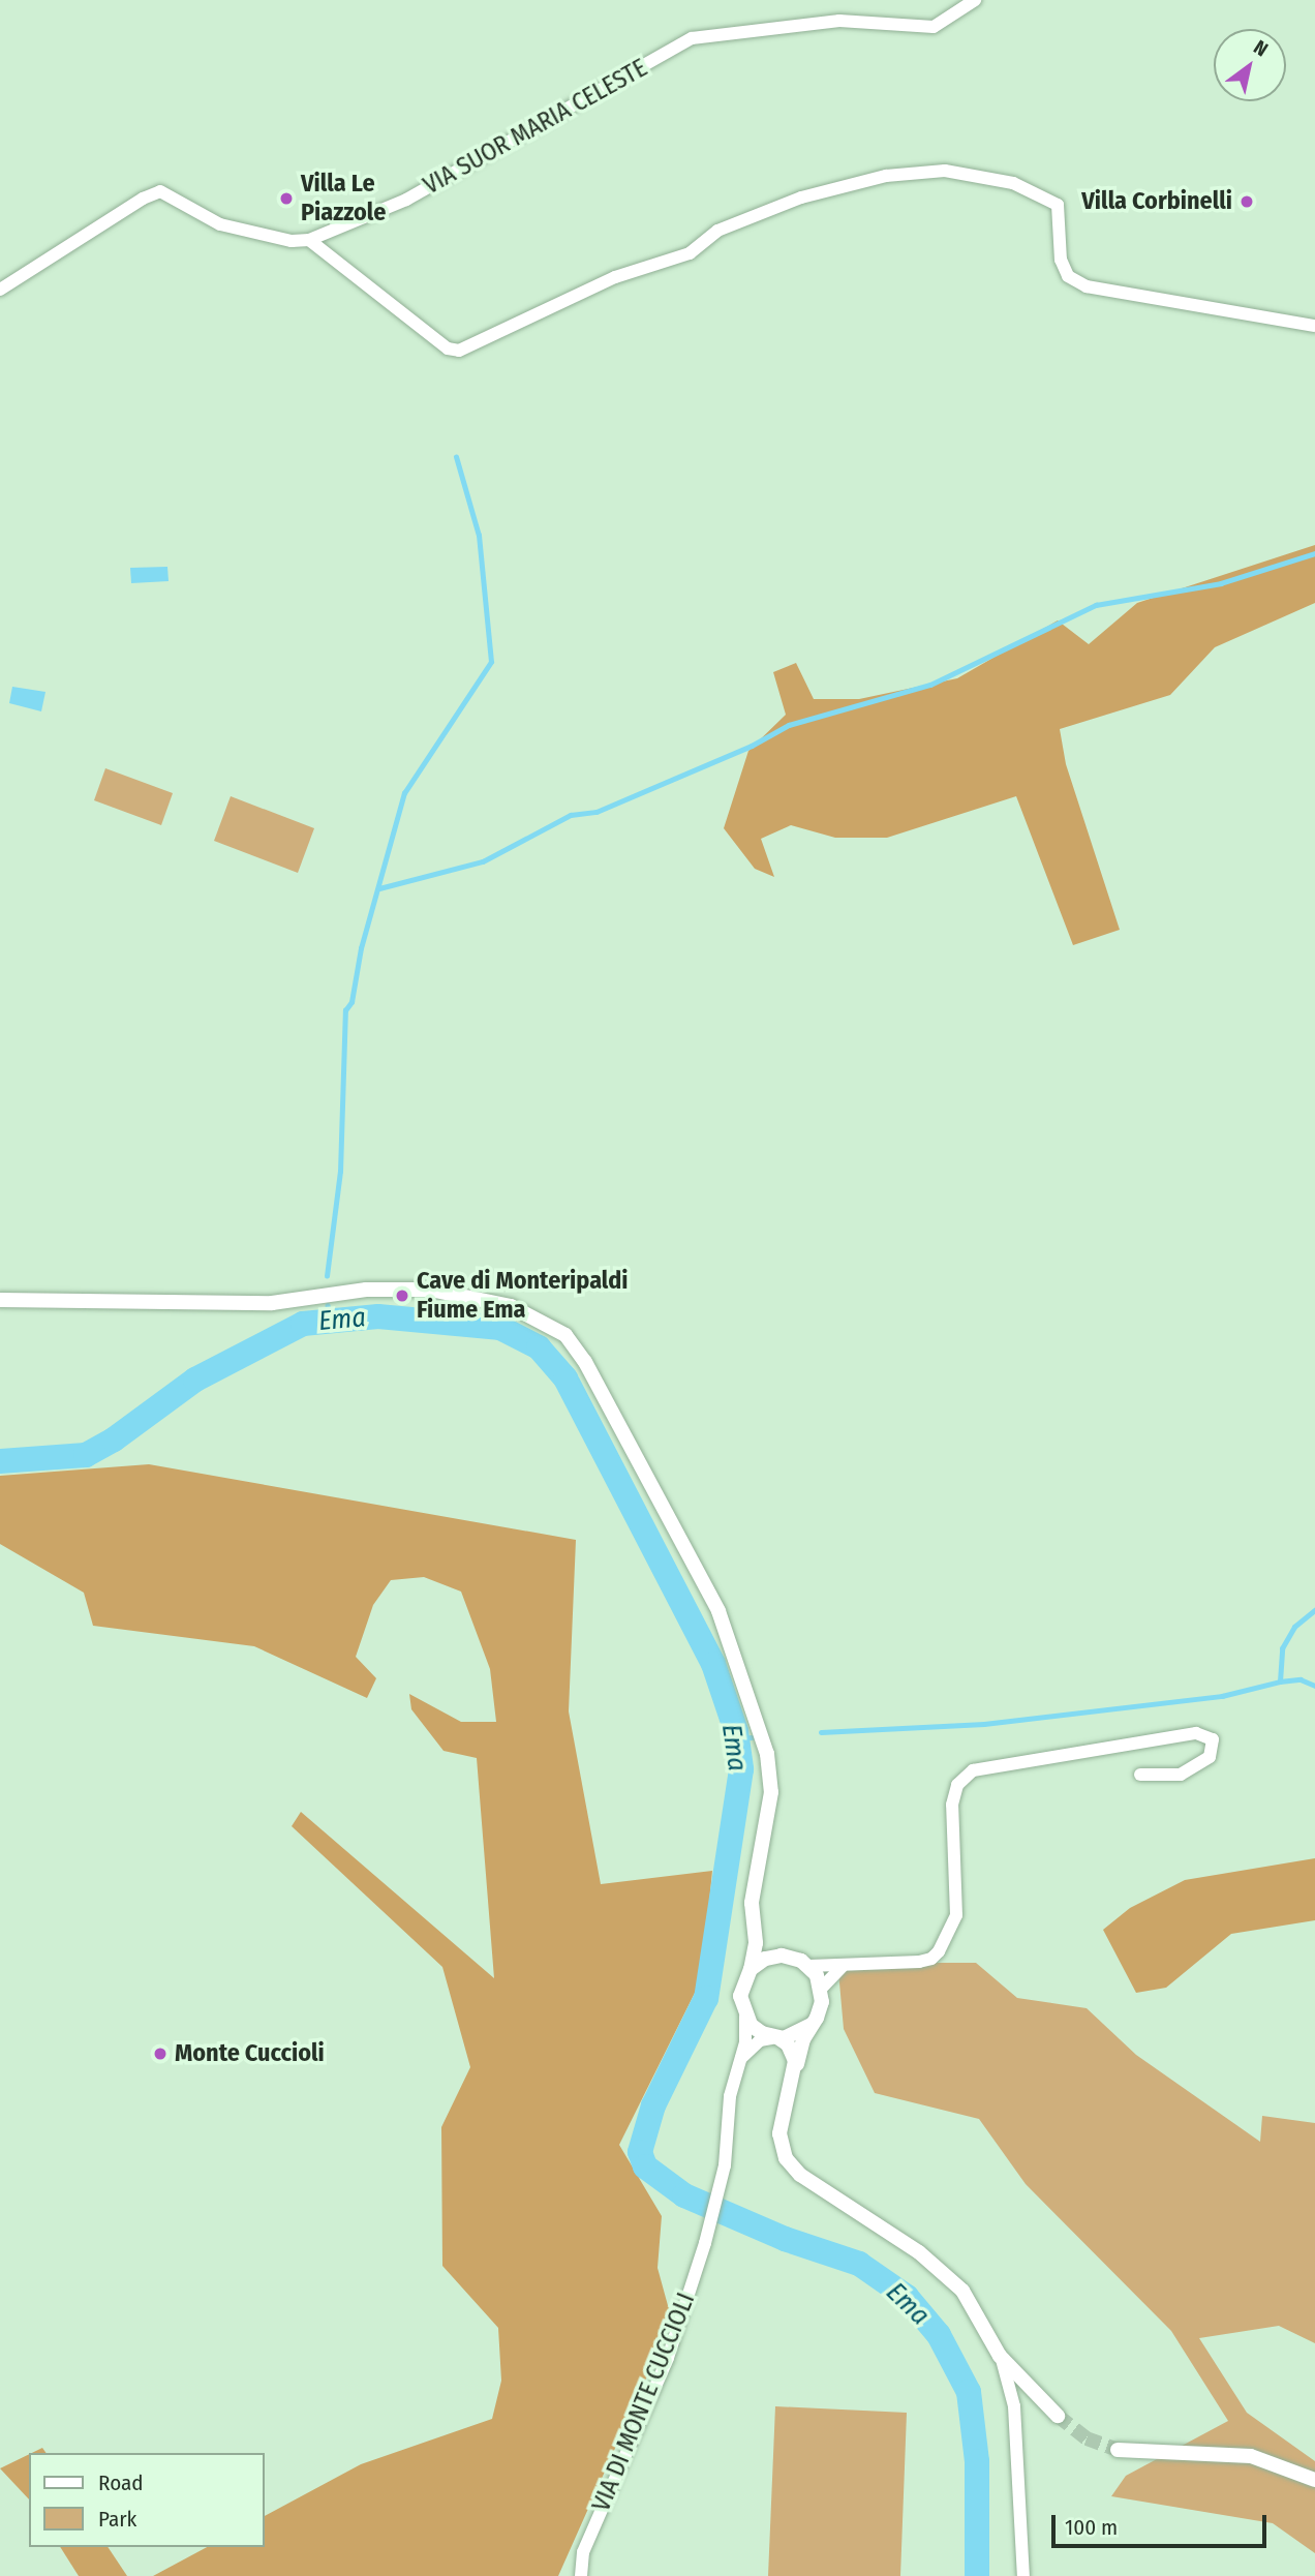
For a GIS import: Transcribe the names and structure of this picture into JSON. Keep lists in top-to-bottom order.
{
  "streets": {
    "street": ["VIA SUOR MARIA CELESTE", "VIA DI MONTE CUCCIOLI"]
  },
  "water": ["Ema"],
  "places": [
    "Villa Le Piazzole",
    "Villa Corbinelli",
    "Cave di Monteripaldi Fiume Ema",
    "Monte Cuccioli"
  ],
  "legend": ["Road", "Park"],
  "scale_bar": "100 m",
  "north": "top right"
}
